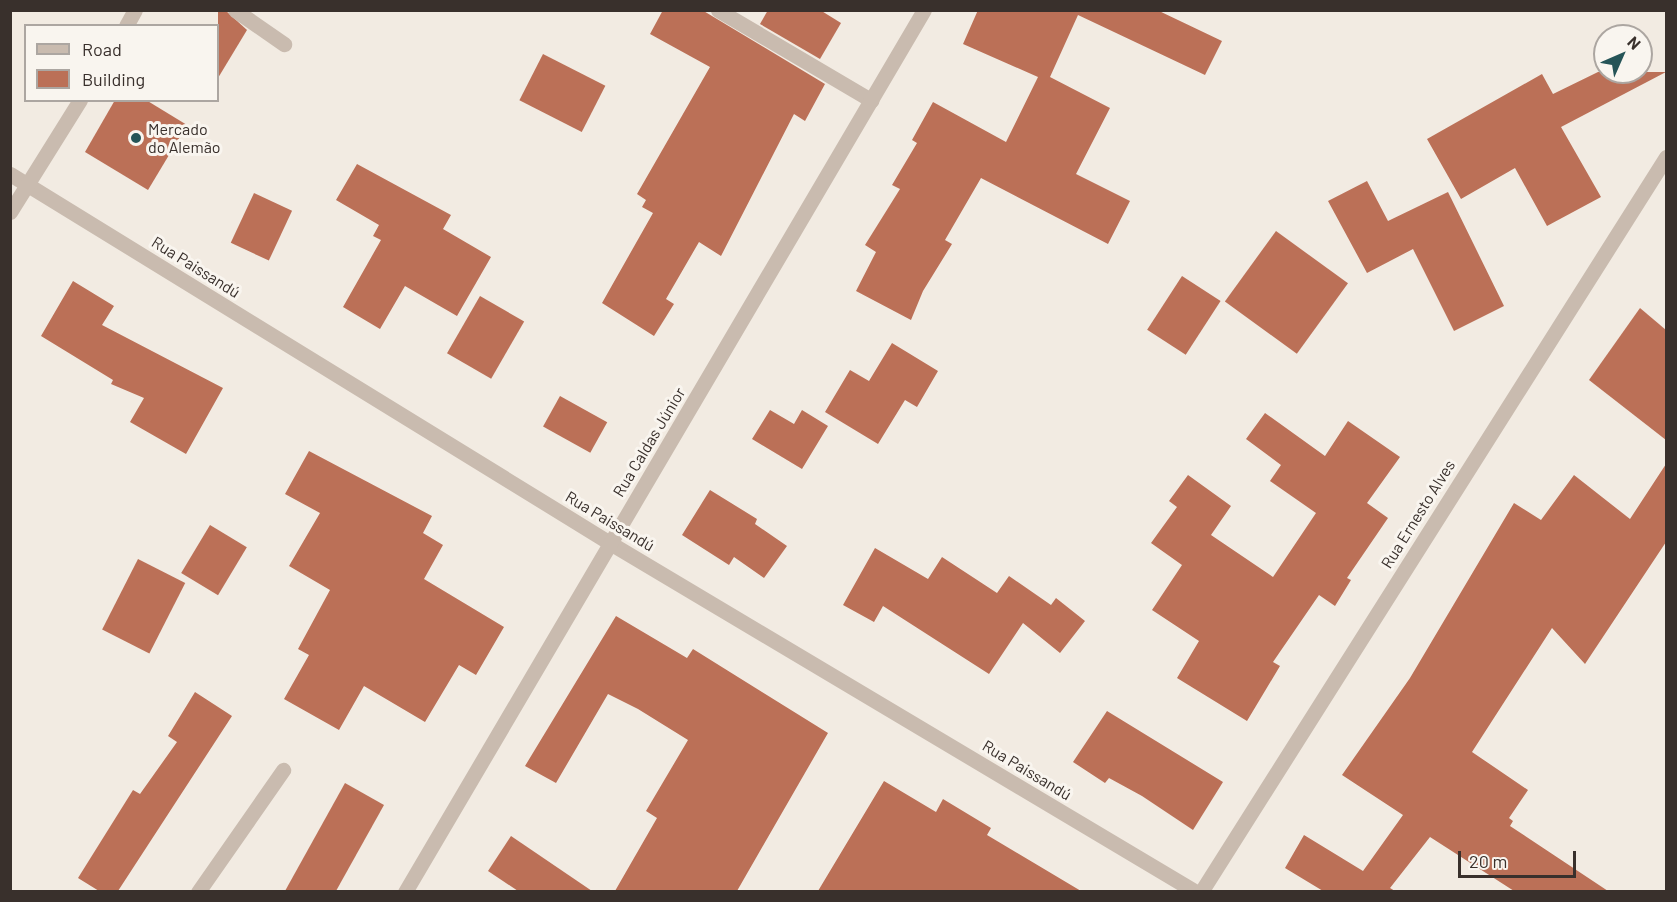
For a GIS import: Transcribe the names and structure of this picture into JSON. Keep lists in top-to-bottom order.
{
  "streets": {
    "street": ["Rua Paissandú", "Rua Caldas Júnior", "Rua Ernesto Alves"]
  },
  "crossings": [
    ["Rua Paissandú", "Rua Caldas Júnior"]
  ],
  "places": ["Mercado do Alemão"],
  "legend": ["Road", "Building"],
  "scale_bar": "20 m",
  "north": "top right"
}
